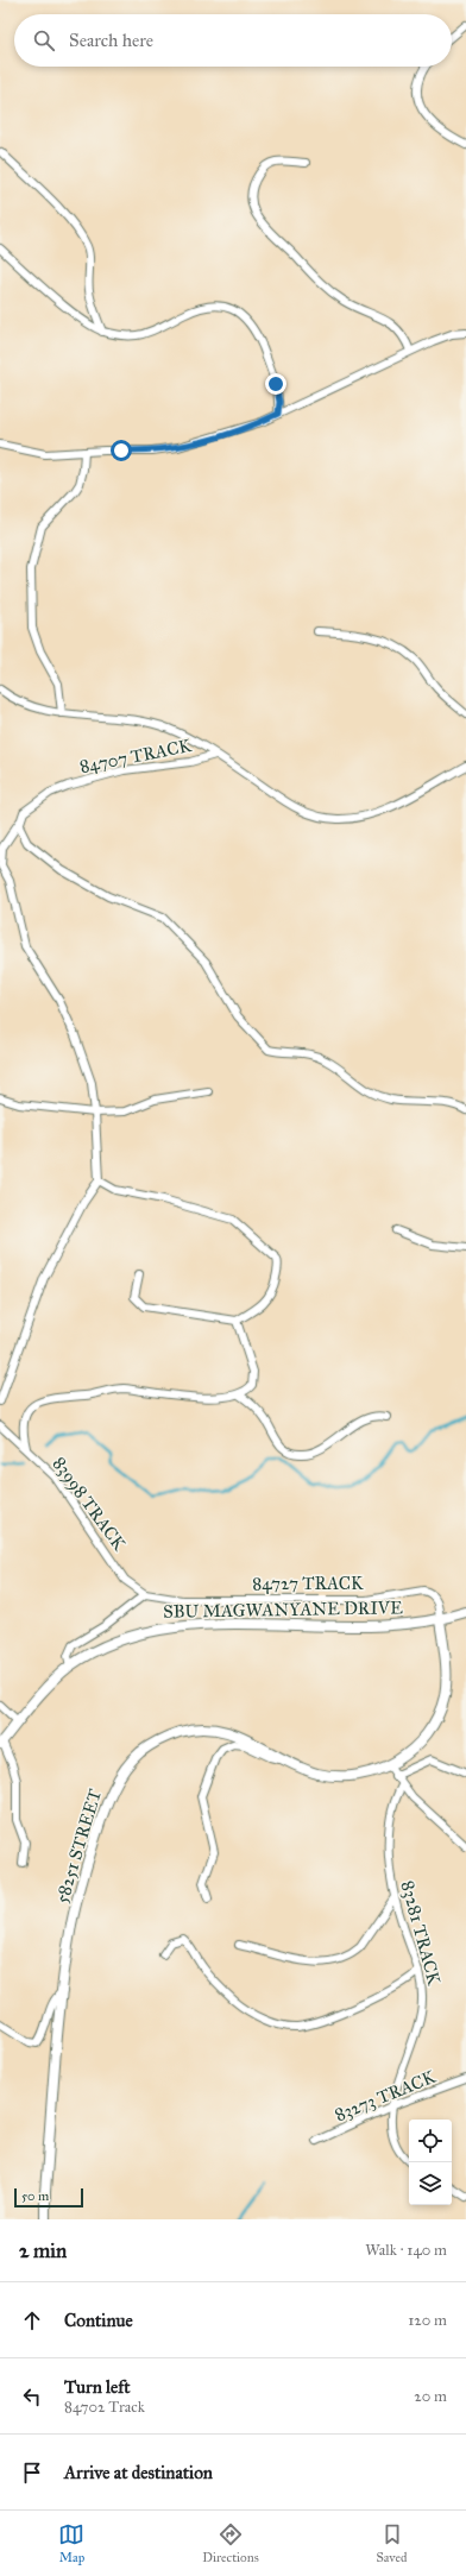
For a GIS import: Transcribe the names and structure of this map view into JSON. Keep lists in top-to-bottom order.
{
  "streets": {
    "street": [
      "84707 TRACK",
      "83998 TRACK",
      "84727 TRACK",
      "SBU MAGWANYANE DRIVE",
      "58251 STREET",
      "83281 TRACK",
      "83273 TRACK"
    ]
  },
  "crossings": [
    ["83998 TRACK", "84727 TRACK"],
    ["84727 TRACK", "SBU MAGWANYANE DRIVE"],
    ["84727 TRACK", "58251 STREET"],
    ["SBU MAGWANYANE DRIVE", "58251 STREET"],
    ["83281 TRACK", "83273 TRACK"]
  ],
  "scale_bar": "50 m",
  "page": {
    "search": "Search here",
    "scale": "50 m",
    "heading": ["2 min", "Walk · 140 m"],
    "list": [
      ["Continue", "120 m"],
      ["Turn left", "84702 Track", "20 m"],
      "Arrive at destination"
    ],
    "nav": ["Map", "Directions", "Saved"]
  }
}
